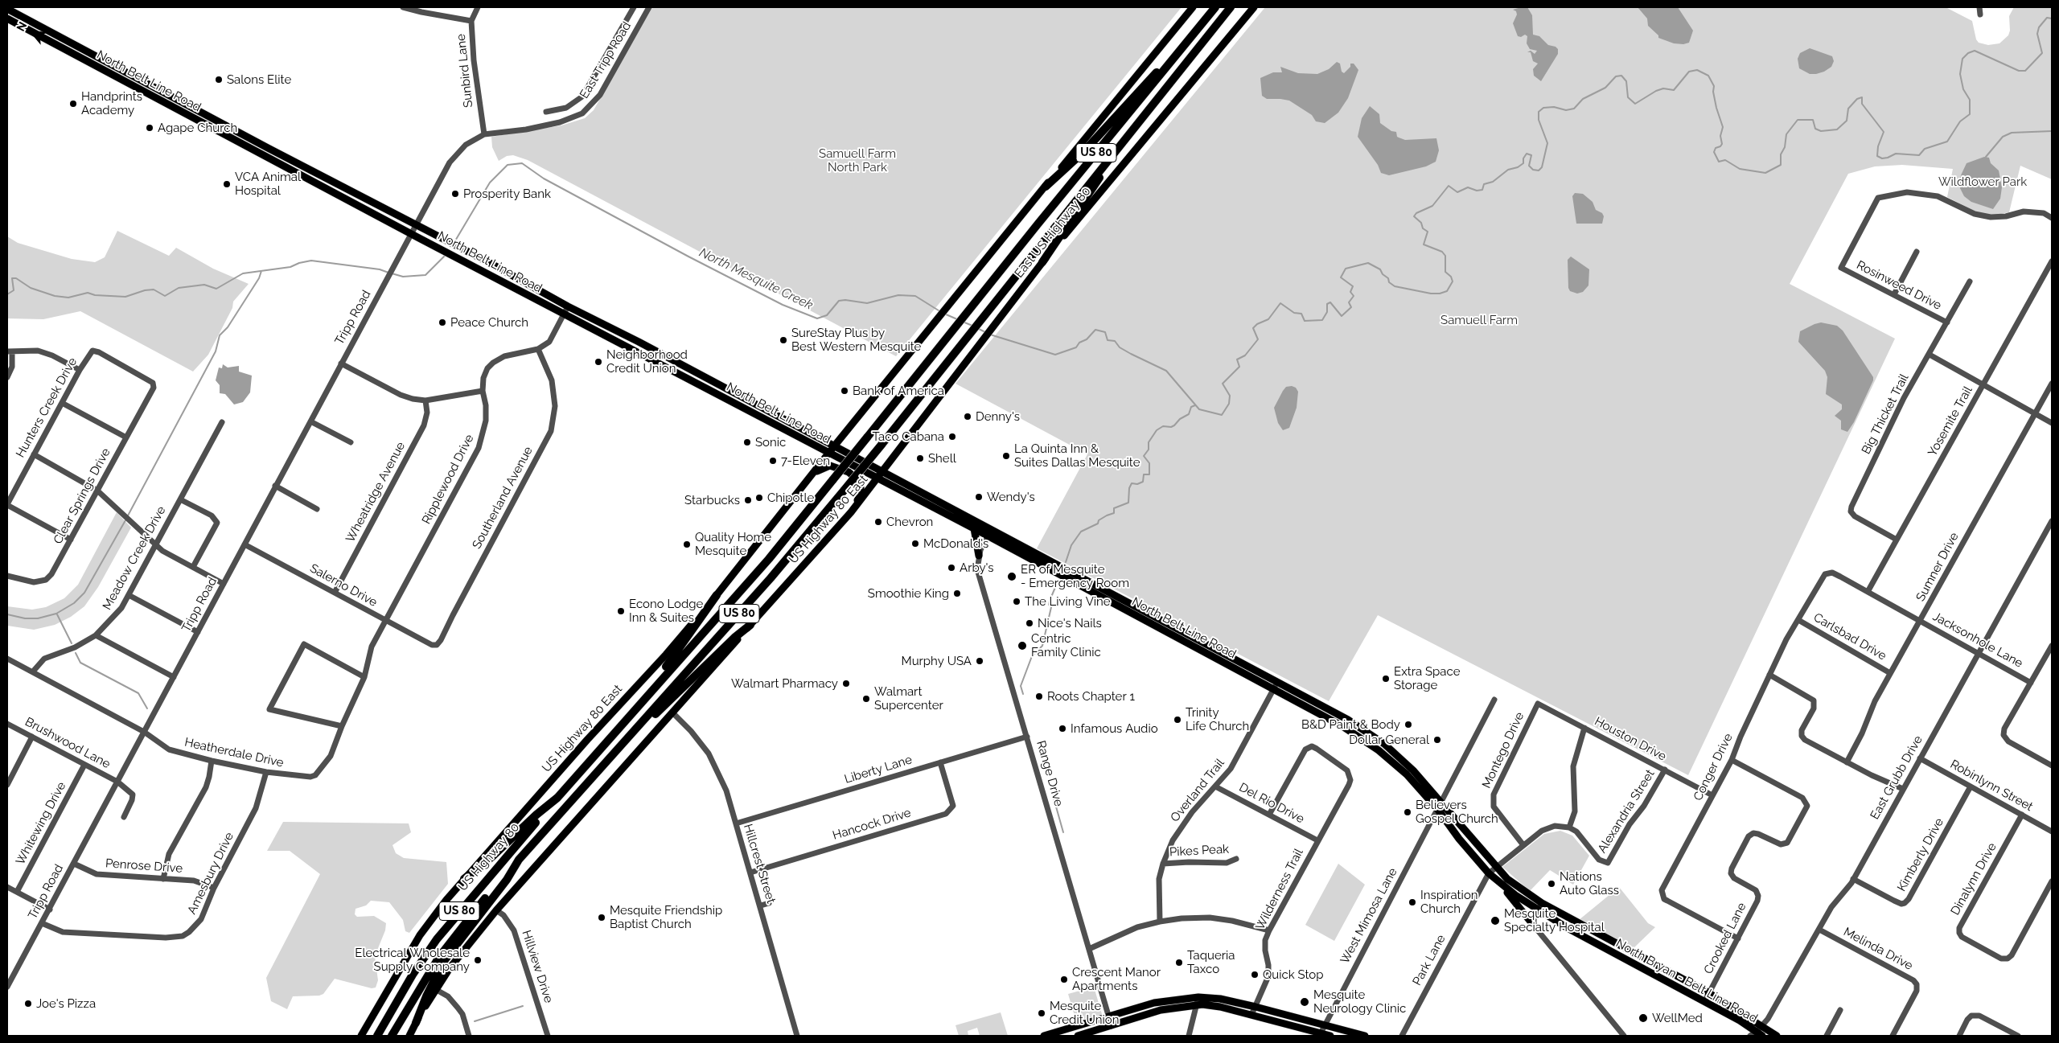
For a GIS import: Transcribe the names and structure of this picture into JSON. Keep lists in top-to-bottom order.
{
  "streets": {
    "highway": ["US 80", "US Highway 80"],
    "main road": [
      "North Belt Line Road",
      "East US Highway 80",
      "US Highway 80 East",
      "North Bryan - Belt Line Road"
    ],
    "street": [
      "East Tripp Road",
      "Sunbird Lane",
      "Rosinweed Drive",
      "Tripp Road",
      "Hunters Creek Drive",
      "Big Thicket Trail",
      "Yosemite Trail",
      "Ripplewood Drive",
      "Wheatridge Avenue",
      "Clear Springs Drive",
      "Southerland Avenue",
      "Meadow Creek Drive",
      "Sumner Drive",
      "Salerno Drive",
      "Carlsbad Drive",
      "Jacksonhole Lane",
      "Houston Drive",
      "Brushwood Lane",
      "Montego Drive",
      "Heatherdale Drive",
      "Conger Drive",
      "Liberty Lane",
      "Range Drive",
      "East Grubb Drive",
      "Robinlynn Street",
      "Overland Trail",
      "Del Rio Drive",
      "Alexandria Street",
      "Whitewing Drive",
      "Hancock Drive",
      "Pikes Peak",
      "Kimberly Drive",
      "Hillcrest Street",
      "Penrose Drive",
      "Amesbury Drive",
      "Dinalynn Drive",
      "Wilderness Trail",
      "West Mimosa Lane",
      "Crooked Lane",
      "Melinda Drive",
      "Park Lane",
      "Hillview Drive"
    ]
  },
  "crossings": [
    ["East Tripp Road", "Sunbird Lane"],
    ["East Tripp Road", "North Belt Line Road"],
    ["East Tripp Road", "Tripp Road"],
    ["North Belt Line Road", "East US Highway 80"],
    ["North Belt Line Road", "Tripp Road"],
    ["North Belt Line Road", "Ripplewood Drive"],
    ["North Belt Line Road", "US Highway 80 East"],
    ["North Belt Line Road", "Range Drive"],
    ["North Belt Line Road", "Overland Trail"],
    ["North Belt Line Road", "West Mimosa Lane"],
    ["North Belt Line Road", "Park Lane"],
    ["North Belt Line Road", "North Bryan - Belt Line Road"],
    ["US 80", "US Highway 80"],
    ["East US Highway 80", "US Highway 80 East"],
    ["Rosinweed Drive", "Big Thicket Trail"],
    ["Tripp Road", "Salerno Drive"],
    ["Tripp Road", "Brushwood Lane"],
    ["Tripp Road", "Heatherdale Drive"],
    ["Tripp Road", "Penrose Drive"],
    ["Tripp Road", "Amesbury Drive"],
    ["Hunters Creek Drive", "Clear Springs Drive"],
    ["Big Thicket Trail", "Yosemite Trail"],
    ["Yosemite Trail", "Jacksonhole Lane"],
    ["Ripplewood Drive", "Southerland Avenue"],
    ["Ripplewood Drive", "Salerno Drive"],
    ["Ripplewood Drive", "Heatherdale Drive"],
    ["Wheatridge Avenue", "Salerno Drive"],
    ["Southerland Avenue", "Salerno Drive"],
    ["US Highway 80 East", "Hillcrest Street"],
    ["US Highway 80 East", "Hillview Drive"],
    ["Meadow Creek Drive", "Heatherdale Drive"],
    ["Sumner Drive", "Carlsbad Drive"],
    ["Sumner Drive", "Jacksonhole Lane"],
    ["Carlsbad Drive", "Conger Drive"],
    ["Jacksonhole Lane", "Conger Drive"],
    ["Jacksonhole Lane", "East Grubb Drive"],
    ["Houston Drive", "Montego Drive"],
    ["Houston Drive", "Conger Drive"],
    ["Houston Drive", "Alexandria Street"],
    ["Brushwood Lane", "Whitewing Drive"],
    ["Heatherdale Drive", "Amesbury Drive"],
    ["Conger Drive", "Crooked Lane"],
    ["Liberty Lane", "Range Drive"],
    ["Liberty Lane", "Hancock Drive"],
    ["Liberty Lane", "Hillcrest Street"],
    ["East Grubb Drive", "Robinlynn Street"],
    ["East Grubb Drive", "Kimberly Drive"],
    ["East Grubb Drive", "Melinda Drive"],
    ["East Grubb Drive", "North Bryan - Belt Line Road"],
    ["Robinlynn Street", "Kimberly Drive"],
    ["Robinlynn Street", "Dinalynn Drive"],
    ["Overland Trail", "Del Rio Drive"],
    ["Overland Trail", "Pikes Peak"],
    ["Del Rio Drive", "Wilderness Trail"],
    ["Hancock Drive", "Hillcrest Street"],
    ["Penrose Drive", "Amesbury Drive"],
    ["Crooked Lane", "North Bryan - Belt Line Road"]
  ],
  "water": ["North Mesquite Creek"],
  "parks": ["Samuell Farm North Park", "Wildflower Park", "Samuell Farm"],
  "places": [
    "Salons Elite",
    "Handprints Academy",
    "Agape Church",
    "VCA Animal Hospital",
    "Prosperity Bank",
    "Peace Church",
    "SureStay Plus by Best Western Mesquite",
    "Neighborhood Credit Union",
    "Bank of America",
    "Denny's",
    "Taco Cabana",
    "Sonic",
    "La Quinta Inn & Suites Dallas Mesquite",
    "Shell",
    "7-Eleven",
    "Wendy's",
    "Chipotle",
    "Starbucks",
    "Chevron",
    "McDonald's",
    "Quality Home Mesquite",
    "Arby's",
    "ER of Mesquite - Emergency Room",
    "Smoothie King",
    "The Living Vine",
    "Econo Lodge Inn & Suites",
    "Nice's Nails",
    "Centric Family Clinic",
    "Murphy USA",
    "Extra Space Storage",
    "Walmart Pharmacy",
    "Roots Chapter 1",
    "Walmart Supercenter",
    "Trinity Life Church",
    "B&D Paint & Body",
    "Infamous Audio",
    "Dollar General",
    "Believers Gospel Church",
    "Nations Auto Glass",
    "Inspiration Church",
    "Mesquite Friendship Baptist Church",
    "Mesquite Specialty Hospital",
    "Electrical Wholesale Supply Company",
    "Taqueria Taxco",
    "Quick Stop",
    "Crescent Manor Apartments",
    "Mesquite Neurology Clinic",
    "Joe's Pizza",
    "Mesquite Credit Union",
    "WellMed"
  ],
  "north": "top left"
}
